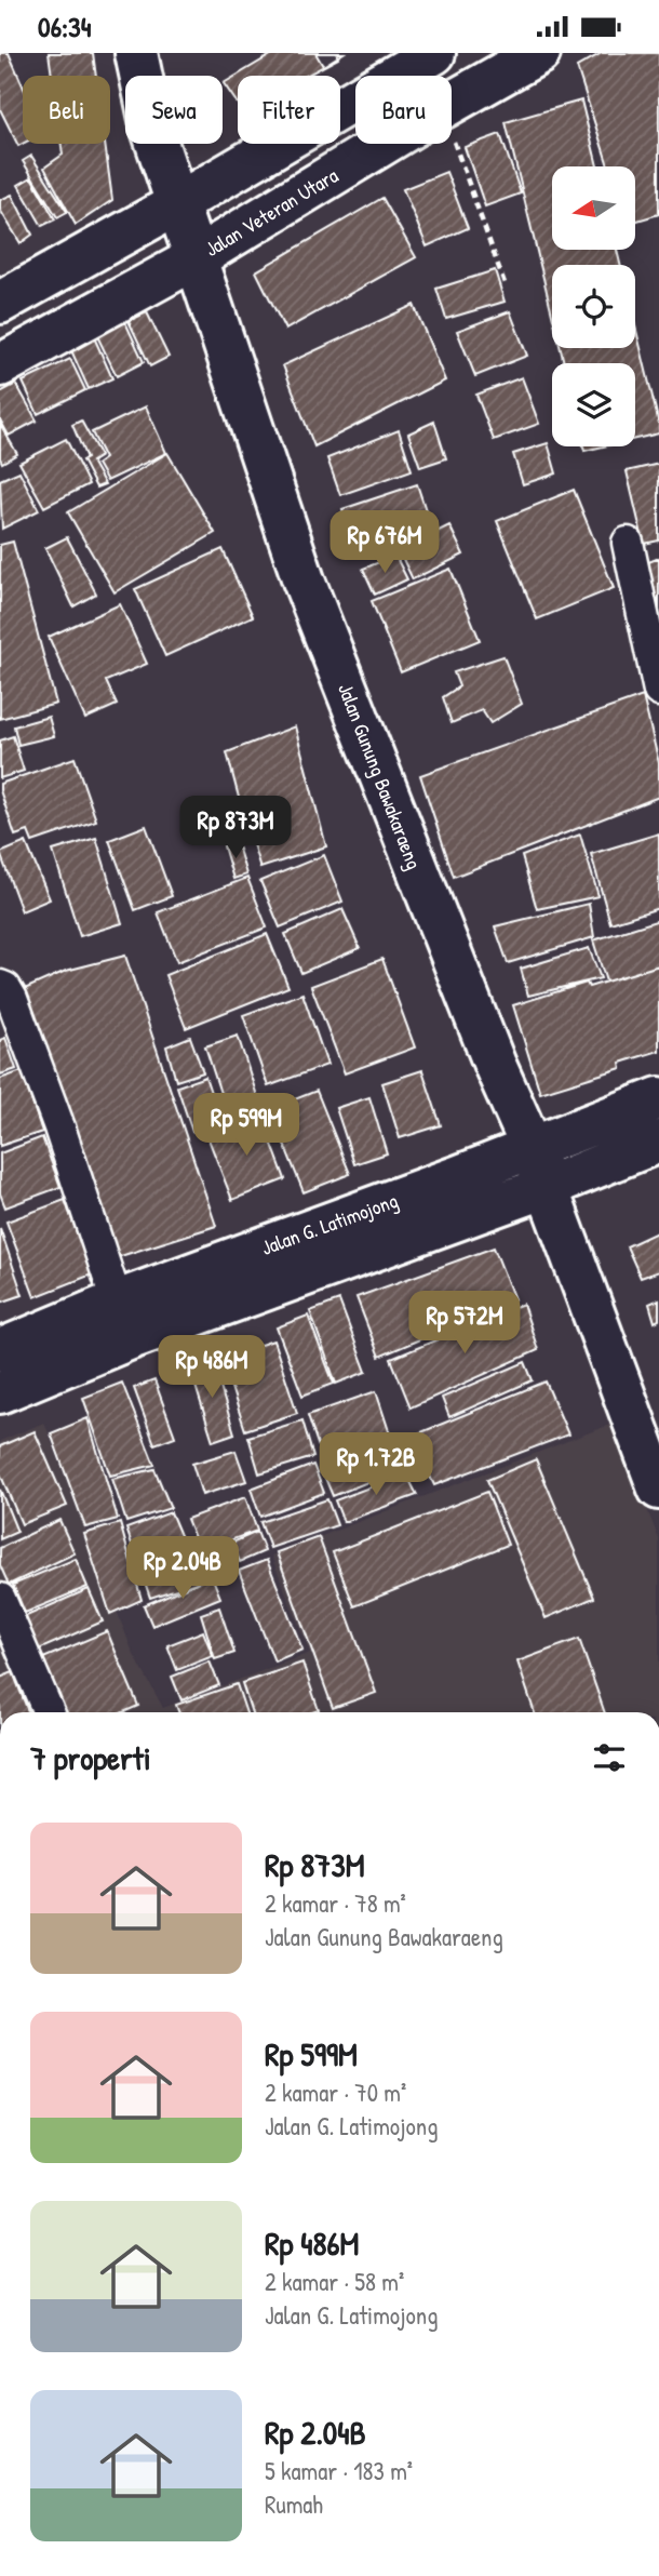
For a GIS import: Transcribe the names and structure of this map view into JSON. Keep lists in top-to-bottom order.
{
  "streets": {
    "main road": ["Jalan Veteran Utara", "Jalan Gunung Bawakaraeng", "Jalan G. Latimojong"]
  },
  "crossings": [
    ["Jalan Veteran Utara", "Jalan Gunung Bawakaraeng"],
    ["Jalan Gunung Bawakaraeng", "Jalan G. Latimojong"]
  ],
  "north": "left",
  "page": {
    "status": "06:34",
    "chip": [
      "Beli",
      "Sewa",
      "Filter",
      "Baru"
    ],
    "price": [
      "Rp 676M",
      "Rp 873M",
      "Rp 599M",
      "Rp 572M",
      "Rp 486M",
      "Rp 1.72B",
      "Rp 2.04B"
    ],
    "heading": "7 properti",
    "list": [
      {
        "name": "Rp 873M",
        "note": "2 kamar · 78 m² · Jalan Gunung Bawakaraeng"
      },
      {
        "name": "Rp 599M",
        "note": "2 kamar · 70 m² · Jalan G. Latimojong"
      },
      {
        "name": "Rp 486M",
        "note": "2 kamar · 58 m² · Jalan G. Latimojong"
      },
      {
        "name": "Rp 2.04B",
        "note": "5 kamar · 183 m² · Rumah"
      }
    ]
  }
}
